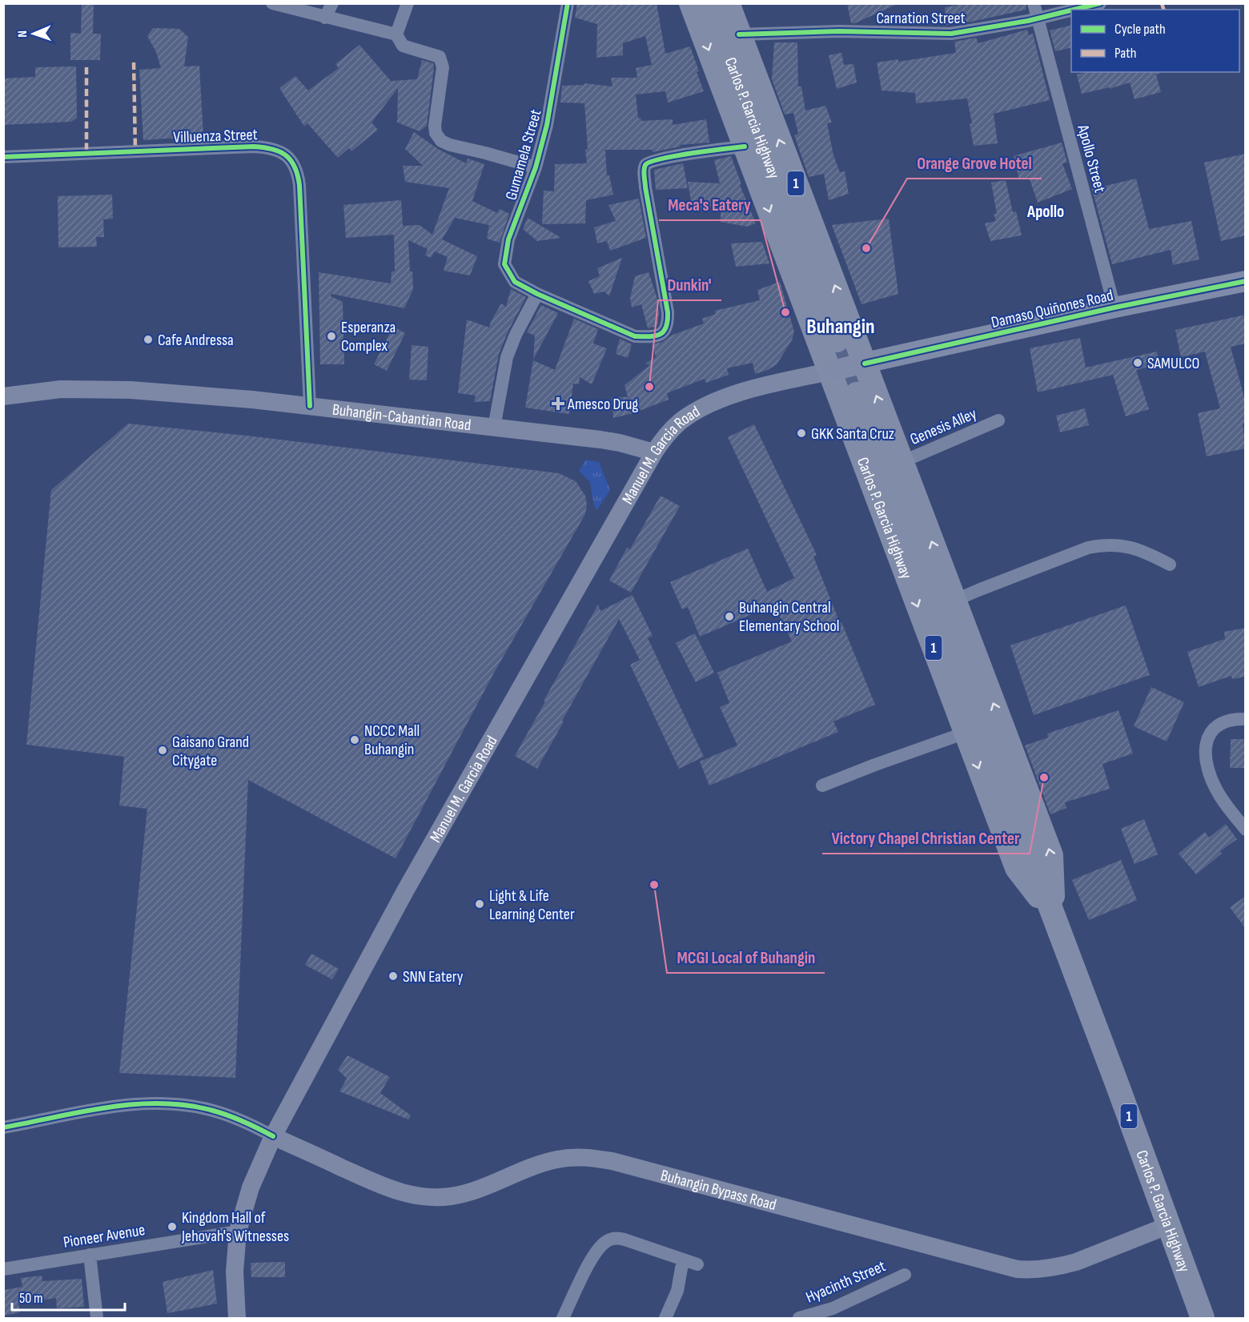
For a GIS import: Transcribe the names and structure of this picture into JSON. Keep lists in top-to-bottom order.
{
  "streets": {
    "highway": ["Carlos P. Garcia Highway", "1"],
    "main road": [
      "Damaso Quiñones Road",
      "Buhangin-Cabantian Road",
      "Manuel M. Garcia Road",
      "Buhangin Bypass Road"
    ],
    "street": [
      "Carnation Street",
      "Villuenza Street",
      "Gumamela Street",
      "Apollo Street",
      "Genesis Alley",
      "Pioneer Avenue",
      "Hyacinth Street"
    ]
  },
  "crossings": [
    ["Carnation Street", "Carlos P. Garcia Highway"],
    ["Carnation Street", "Apollo Street"],
    ["Carlos P. Garcia Highway", "Gumamela Street"],
    ["Carlos P. Garcia Highway", "Damaso Quiñones Road"],
    ["Carlos P. Garcia Highway", "Genesis Alley"],
    ["Carlos P. Garcia Highway", "Manuel M. Garcia Road"],
    ["Carlos P. Garcia Highway", "Buhangin Bypass Road"],
    ["Villuenza Street", "Buhangin-Cabantian Road"],
    ["Apollo Street", "Damaso Quiñones Road"],
    ["Damaso Quiñones Road", "Manuel M. Garcia Road"],
    ["Buhangin-Cabantian Road", "Manuel M. Garcia Road"],
    ["Manuel M. Garcia Road", "Buhangin Bypass Road"],
    ["Manuel M. Garcia Road", "Pioneer Avenue"]
  ],
  "districts": ["Apollo", "Buhangin"],
  "places": {
    "other": [
      "Orange Grove Hotel",
      "Meca's Eatery",
      "Esperanza Complex",
      "Cafe Andressa",
      "SAMULCO",
      "Dunkin'",
      "GKK Santa Cruz",
      "Buhangin Central Elementary School",
      "NCCC Mall Buhangin",
      "Gaisano Grand Citygate",
      "Victory Chapel Christian Center",
      "MCGI Local of Buhangin",
      "Light & Life Learning Center",
      "SNN Eatery",
      "Kingdom Hall of Jehovah's Witnesses"
    ],
    "health": ["Amesco Drug"]
  },
  "legend": ["Cycle path", "Path"],
  "scale_bar": "50 m",
  "north": "left"
}
